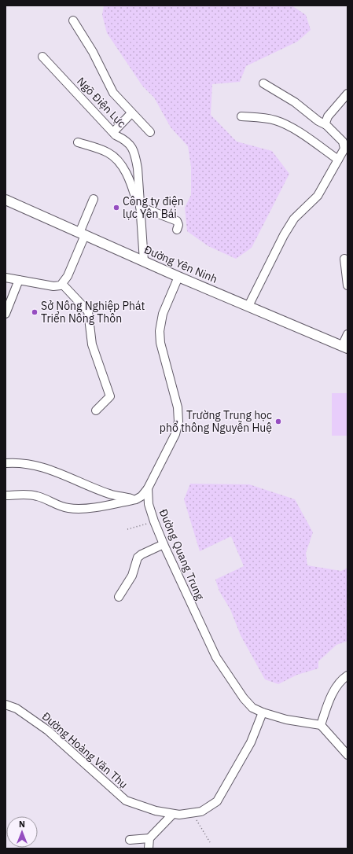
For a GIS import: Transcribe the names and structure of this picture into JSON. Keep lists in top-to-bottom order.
{
  "streets": {
    "main road": ["Đường Yên Ninh"],
    "street": ["Ngõ Điện Lực", "Đường Quang Trung", "Đường Hoàng Văn Thụ"]
  },
  "crossings": [
    ["Ngõ Điện Lực", "Đường Yên Ninh"],
    ["Đường Quang Trung", "Đường Hoàng Văn Thụ"]
  ],
  "places": ["Công ty điện lực Yên Bái", "Sở Nông Nghiệp Phát Triển Nông Thôn", "Trường Trung học phổ thông Nguyễn Huệ"],
  "north": "top"
}
